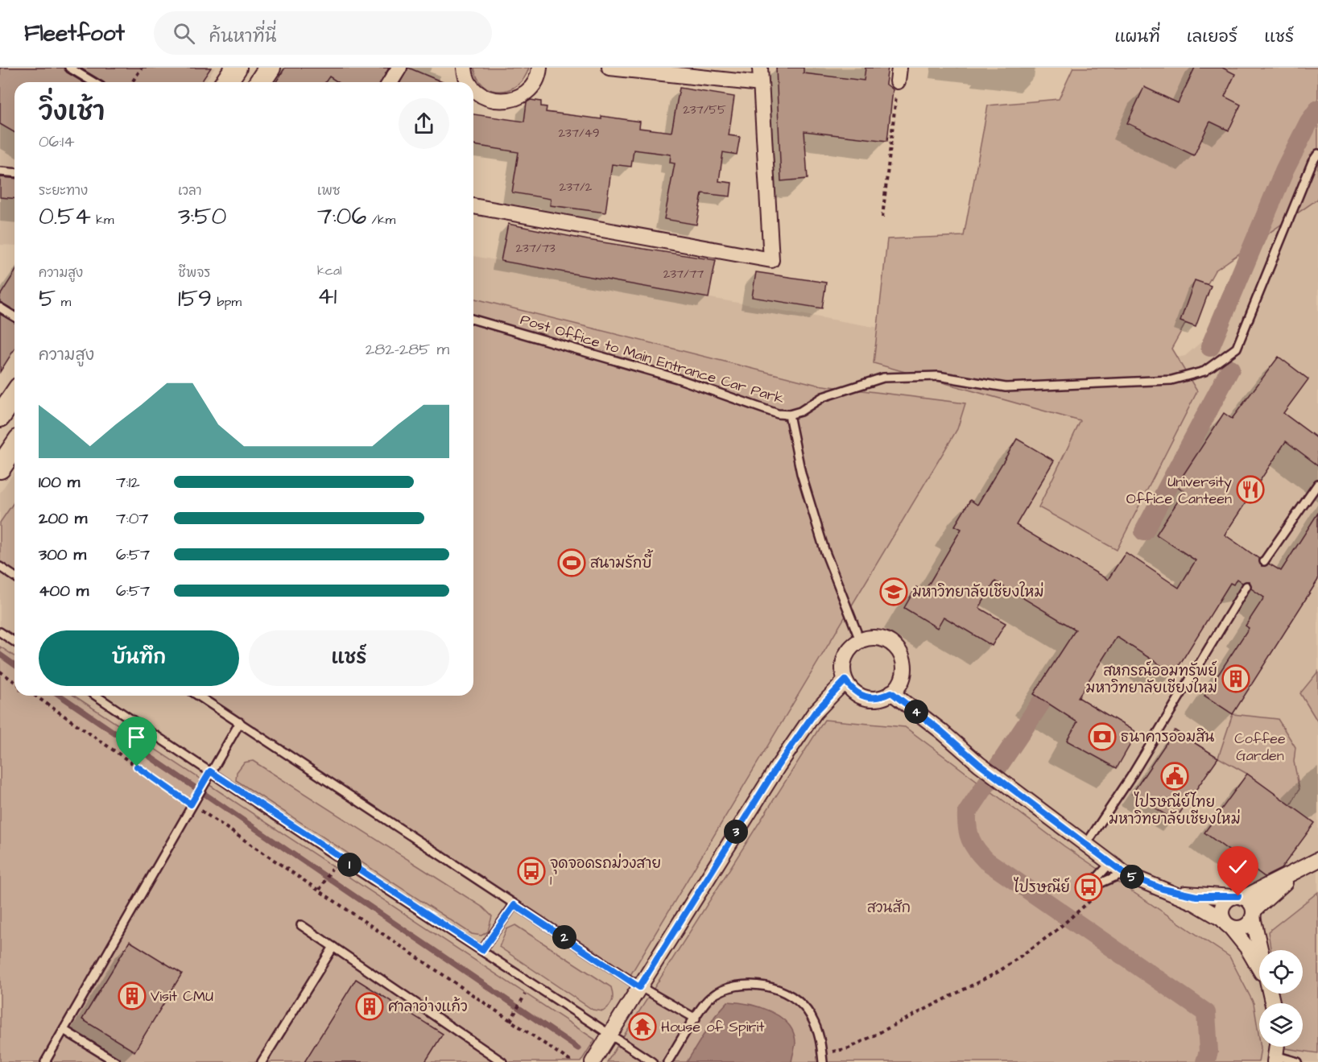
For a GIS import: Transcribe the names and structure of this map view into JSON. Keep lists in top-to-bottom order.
{
  "parks": ["Coffee Garden", "สวนสัก"],
  "places": {
    "restaurant": ["University Office Canteen"],
    "sports": ["สนามรักบี้"],
    "school or university": ["มหาวิทยาลัยเชียงใหม่"],
    "building": ["สหกรณ์ออมทรัพย์ มหาวิทยาลัยเชียงใหม่", "Visit CMU", "ศาลาอ่างแก้ว"],
    "bank": ["ธนาคารออมสิน"],
    "public building": ["ไปรษณีย์ไทย มหาวิทยาลัยเชียงใหม่"],
    "bus stop": ["จุดจอดรถม่วงสาย 1", "ไปรษณีย์"],
    "temple": ["House of Spirit"]
  },
  "house_numbers": [
    "237/55",
    "237/49",
    "237/2",
    "237/73",
    "237/77"
  ],
  "page": {
    "header": "Fleetfoot",
    "search": "ค้นหาที่นี่",
    "nav": ["แผนที่", "เลเยอร์", "แชร์"],
    "heading": ["วิ่งเช้า", "06:14"],
    "stats": [
      ["ระยะทาง", "0.54 km"],
      ["เวลา", "3:50"],
      ["เพซ", "7:06 /km"],
      ["ความสูง", "5 m"],
      ["ชีพจร", "159 bpm"],
      ["kcal", "41"]
    ],
    "chart": ["ความสูง", "282–285 m"],
    "list": [
      {
        "name": "100 m",
        "note": "7:12"
      },
      {
        "name": "200 m",
        "note": "7:07"
      },
      {
        "name": "300 m",
        "note": "6:57"
      },
      {
        "name": "400 m",
        "note": "6:57"
      }
    ],
    "buttons": ["บันทึก", "แชร์"],
    "pins": [
      "4",
      "3",
      "1",
      "5",
      "2"
    ]
  }
}
